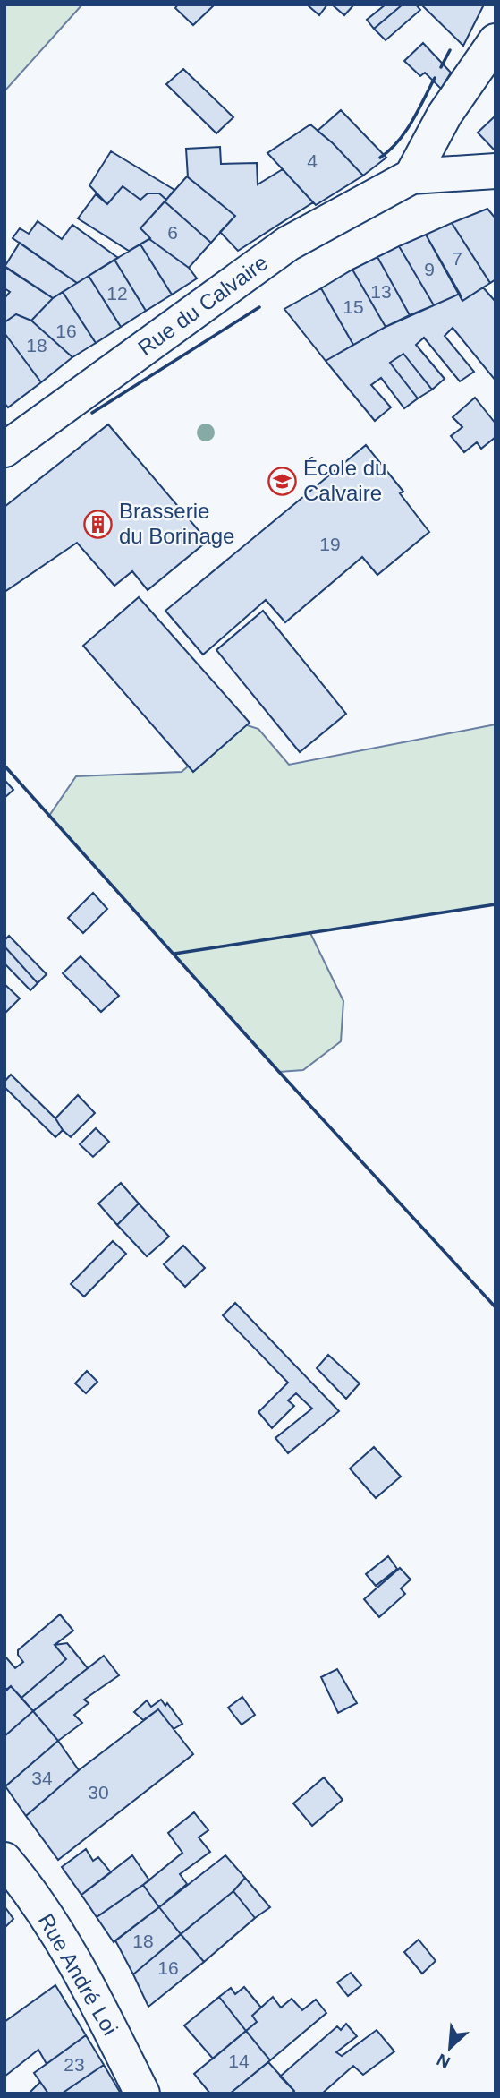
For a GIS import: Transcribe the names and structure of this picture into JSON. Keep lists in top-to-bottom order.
{
  "streets": {
    "street": ["Rue du Calvaire", "Rue André Loi"]
  },
  "places": {
    "school or university": ["École du Calvaire"],
    "building": ["Brasserie du Borinage"]
  },
  "house_numbers": [
    "4",
    "6",
    "7",
    "9",
    "13",
    "12",
    "15",
    "16",
    "18",
    "19",
    "34",
    "30",
    "18",
    "16",
    "14",
    "23"
  ],
  "north": "bottom left"
}
